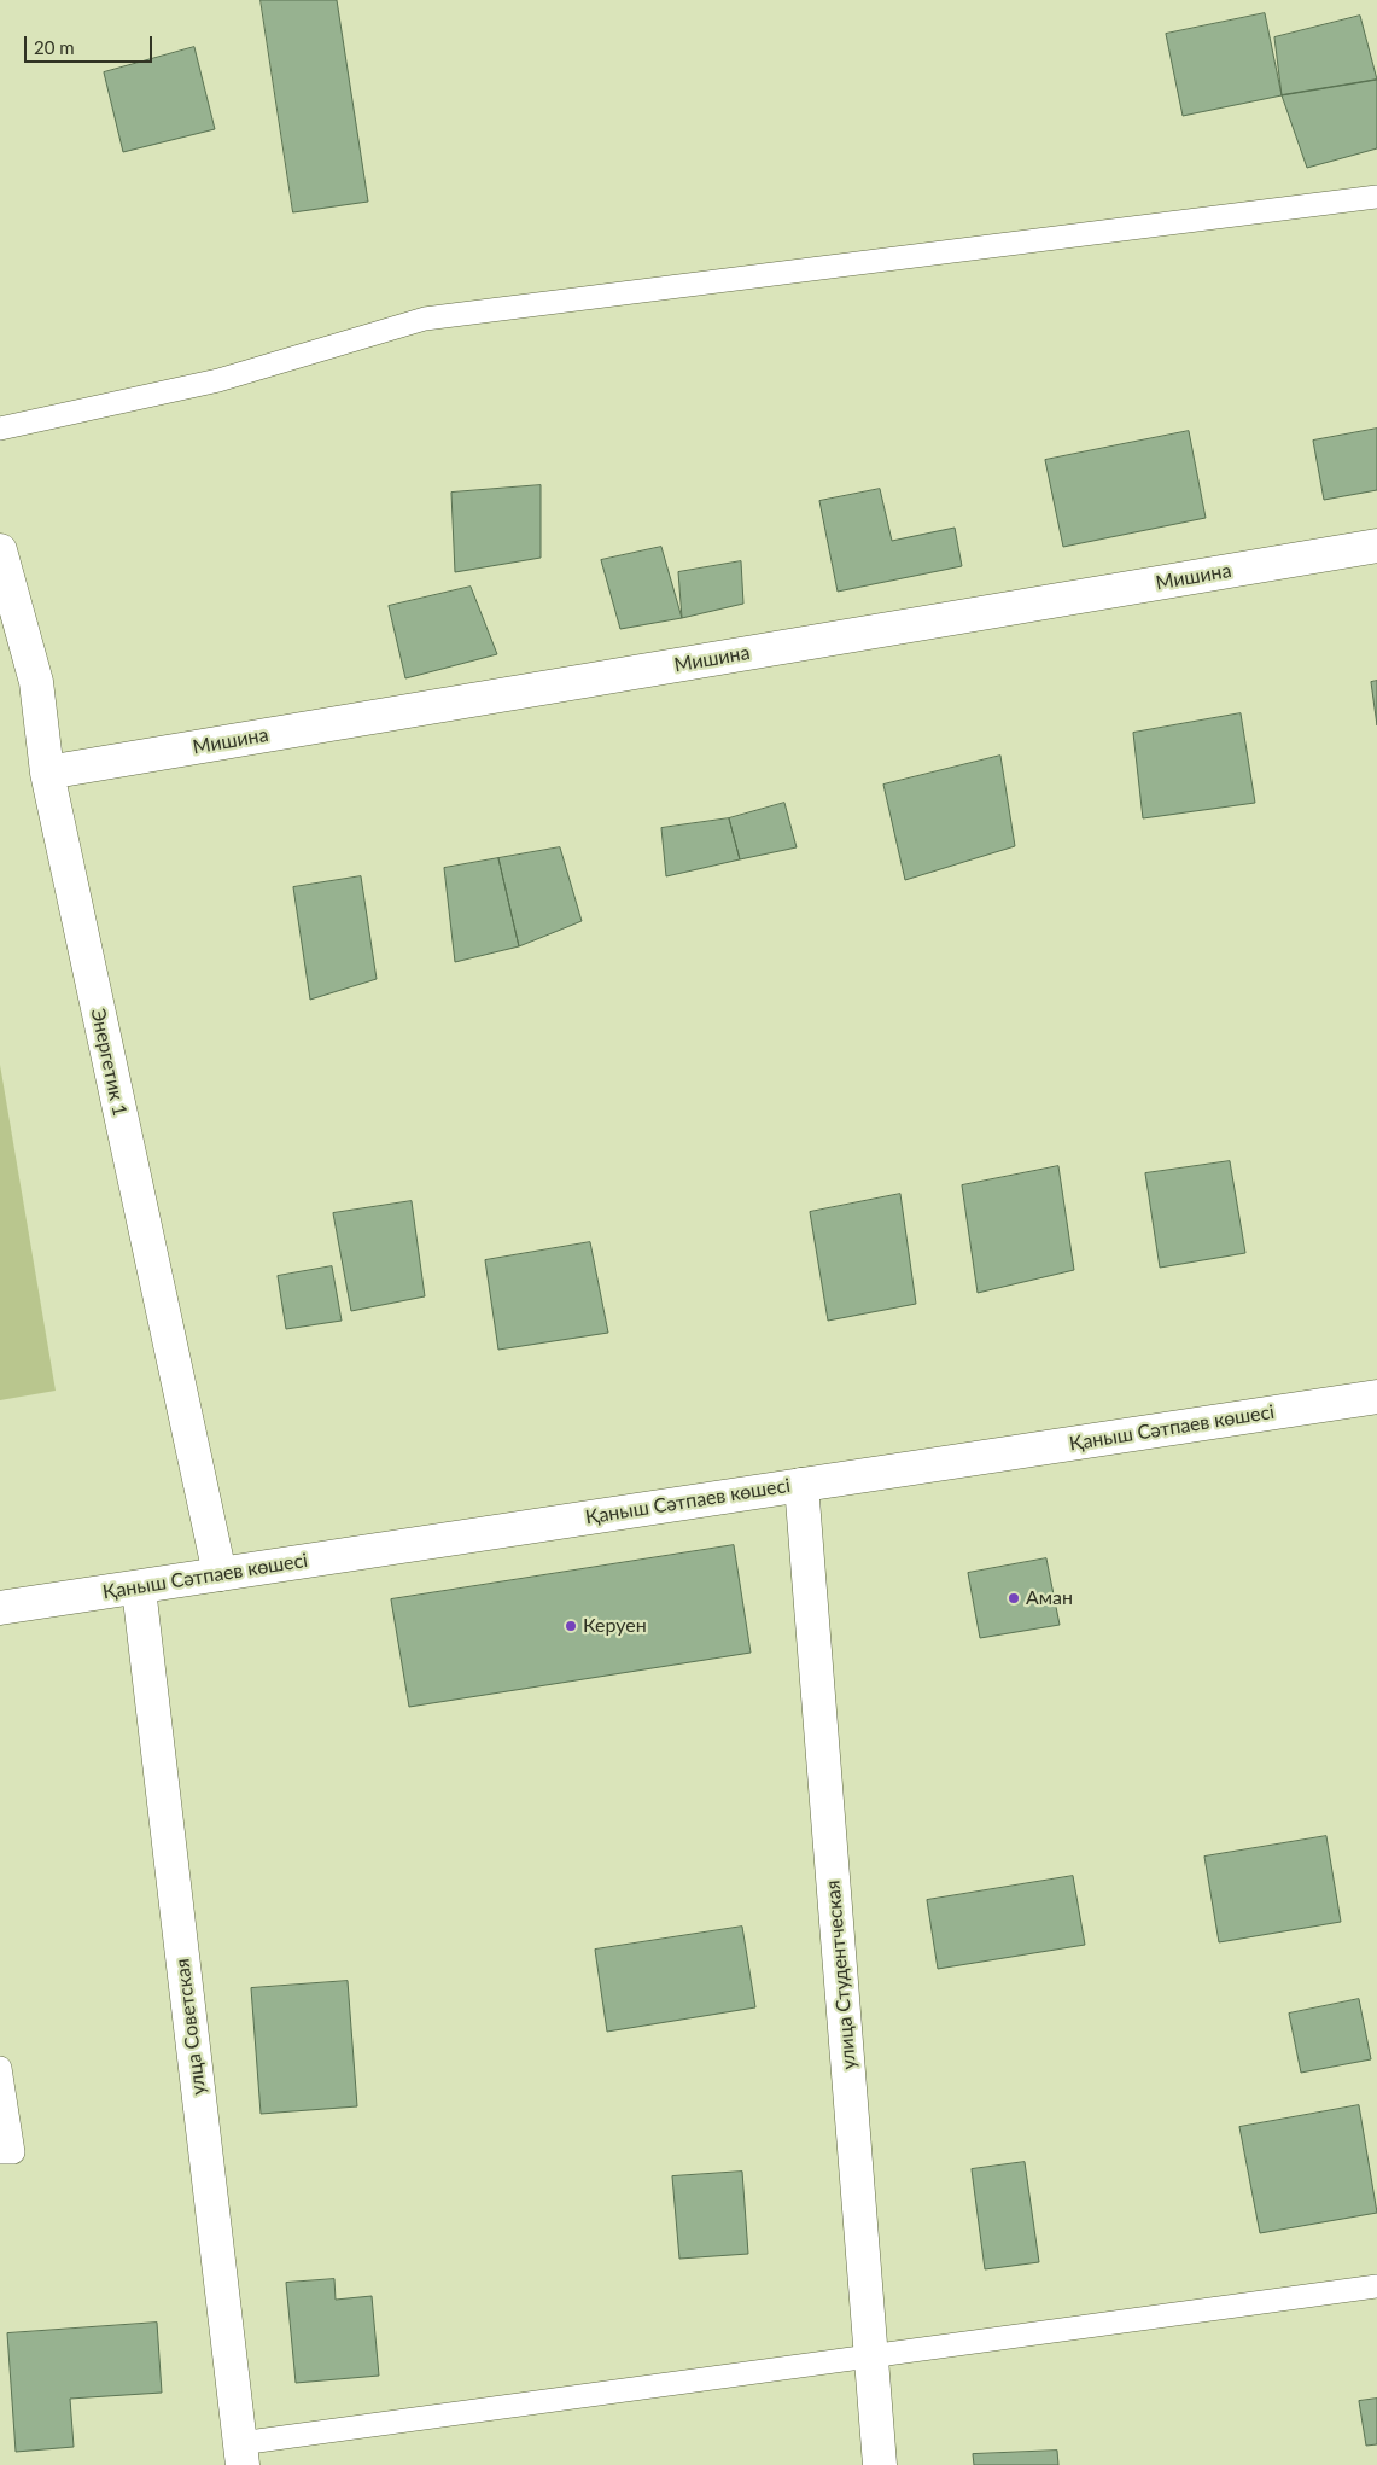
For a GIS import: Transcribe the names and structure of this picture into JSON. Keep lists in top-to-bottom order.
{
  "streets": {
    "street": [
      "Мишина",
      "Энергетик 1",
      "Қаныш Сәтпаев көшесі",
      "улица Студентческая",
      "улца Советская"
    ]
  },
  "crossings": [
    ["Мишина", "Энергетик 1"],
    ["Энергетик 1", "Қаныш Сәтпаев көшесі"],
    ["Қаныш Сәтпаев көшесі", "улица Студентческая"],
    ["Қаныш Сәтпаев көшесі", "улца Советская"]
  ],
  "places": ["Аман", "Керуен"],
  "scale_bar": "20 m"
}
